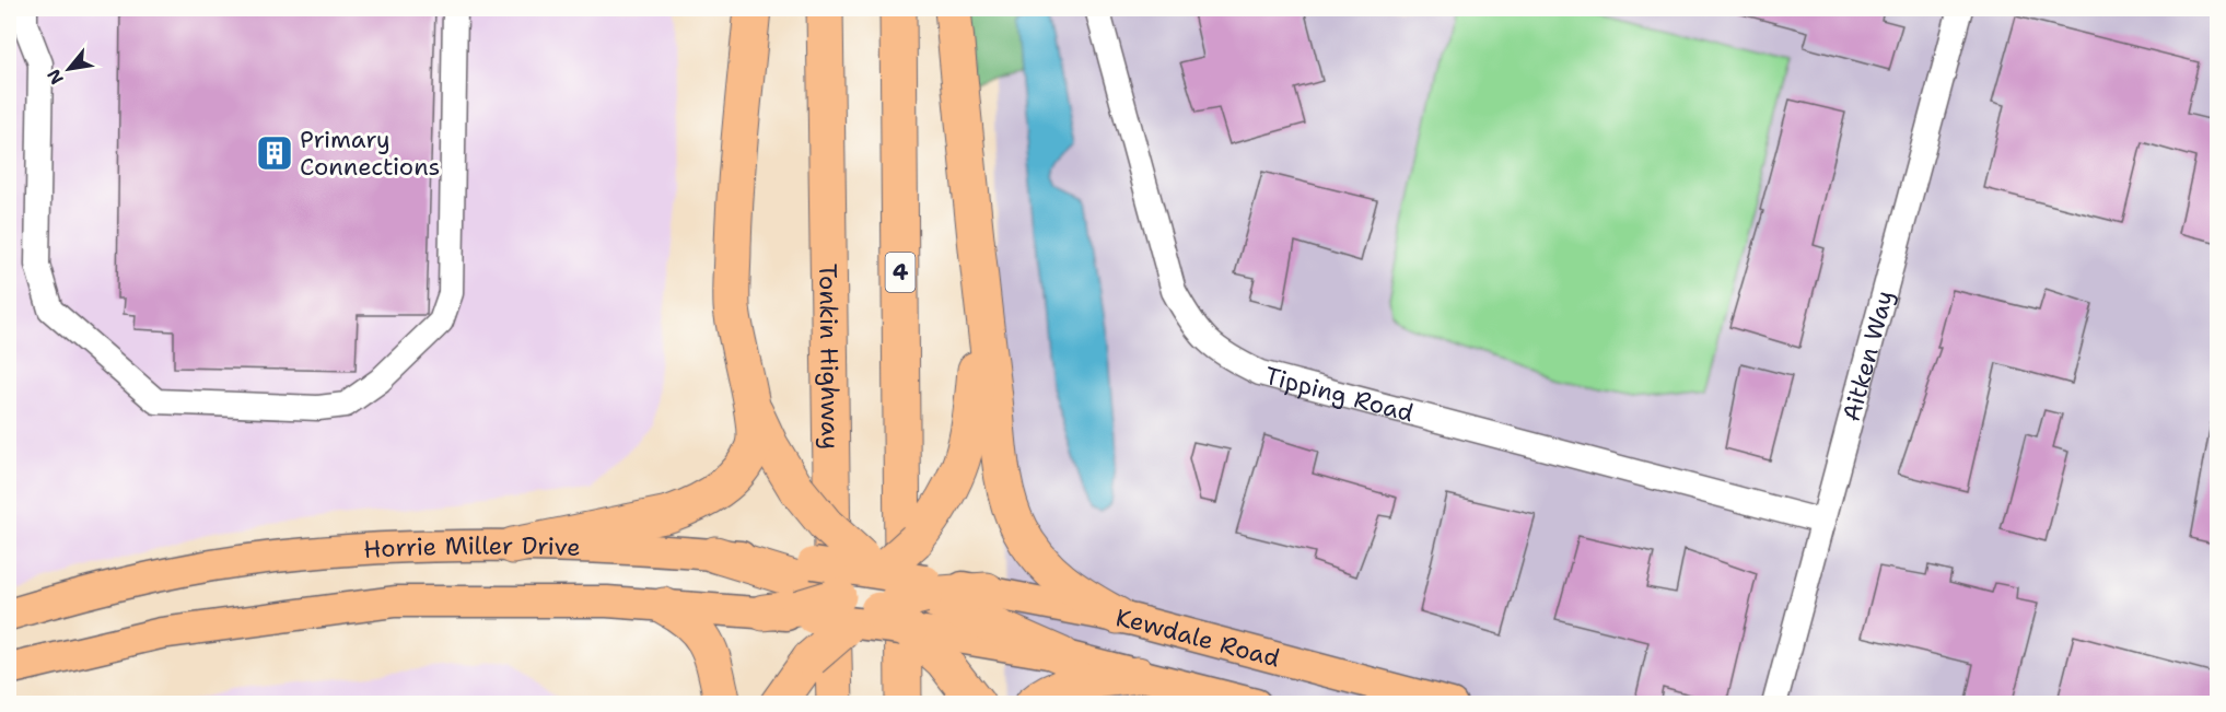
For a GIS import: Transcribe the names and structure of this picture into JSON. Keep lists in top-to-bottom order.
{
  "streets": {
    "highway": ["4", "Tonkin Highway"],
    "main road": ["Horrie Miller Drive", "Kewdale Road"],
    "street": ["Aitken Way", "Tipping Road"]
  },
  "crossings": [
    ["Aitken Way", "Tipping Road"]
  ],
  "places": {
    "building": ["Primary Connections"]
  },
  "north": "bottom left"
}
